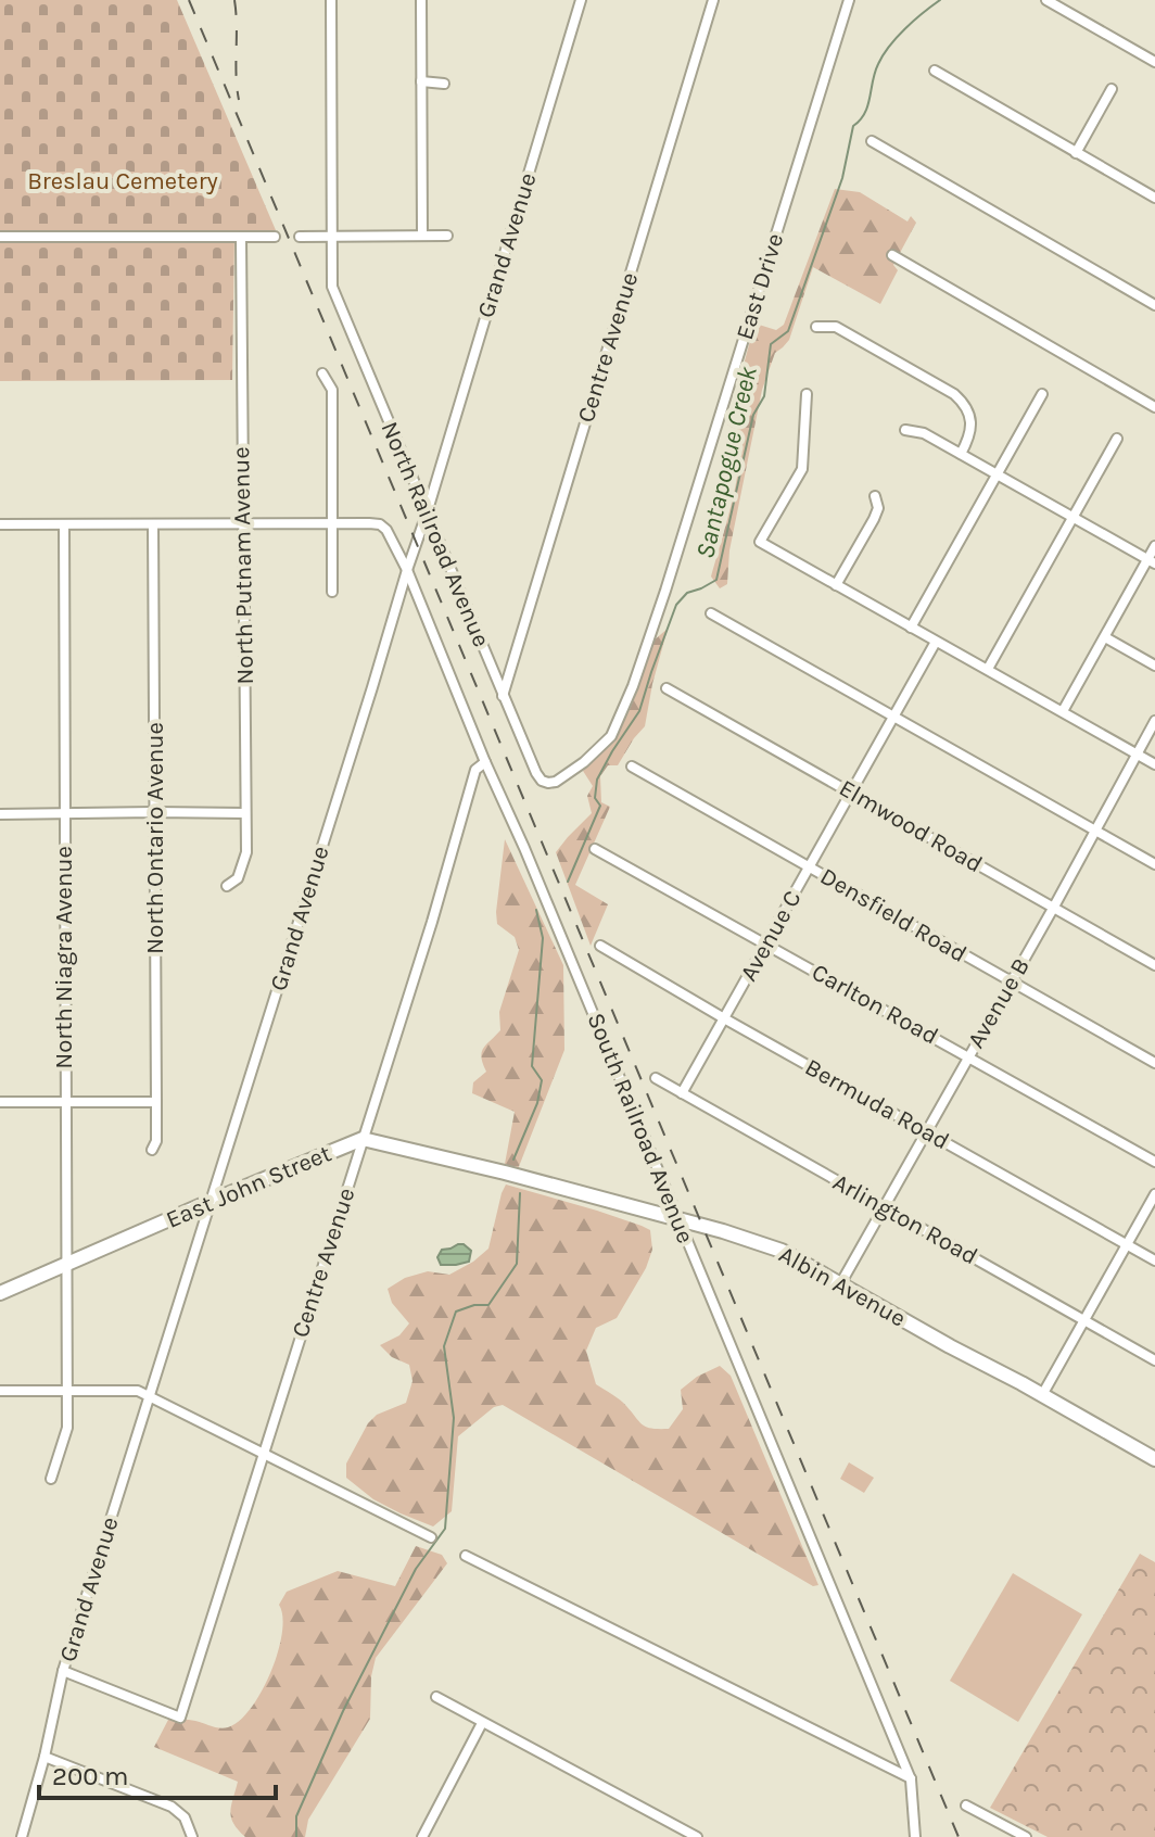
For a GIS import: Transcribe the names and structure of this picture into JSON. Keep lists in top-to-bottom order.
{
  "streets": {
    "street": [
      "Grand Avenue",
      "East Drive",
      "Centre Avenue",
      "North Railroad Avenue",
      "North Putnam Avenue",
      "Elmwood Road",
      "North Ontario Avenue",
      "Densfield Road",
      "Avenue C",
      "North Niagra Avenue",
      "Avenue B",
      "Carlton Road",
      "Bermuda Road",
      "South Railroad Avenue",
      "East John Street",
      "Arlington Road",
      "Albin Avenue"
    ]
  },
  "crossings": [
    ["Grand Avenue", "Centre Avenue"],
    ["Grand Avenue", "North Railroad Avenue"],
    ["Grand Avenue", "South Railroad Avenue"],
    ["Grand Avenue", "East John Street"],
    ["East Drive", "North Railroad Avenue"],
    ["Centre Avenue", "North Railroad Avenue"],
    ["Centre Avenue", "South Railroad Avenue"],
    ["Centre Avenue", "East John Street"],
    ["Elmwood Road", "Avenue C"],
    ["Elmwood Road", "Avenue B"],
    ["Densfield Road", "Avenue C"],
    ["Densfield Road", "Avenue B"],
    ["Avenue C", "Carlton Road"],
    ["Avenue C", "Bermuda Road"],
    ["Avenue C", "Arlington Road"],
    ["North Niagra Avenue", "East John Street"],
    ["Avenue B", "Carlton Road"],
    ["Avenue B", "Bermuda Road"],
    ["Avenue B", "Arlington Road"],
    ["Avenue B", "Albin Avenue"],
    ["South Railroad Avenue", "Albin Avenue"],
    ["East John Street", "Albin Avenue"]
  ],
  "water": ["Santapogue Creek"],
  "parks": ["Breslau Cemetery"],
  "scale_bar": "200 m"
}
